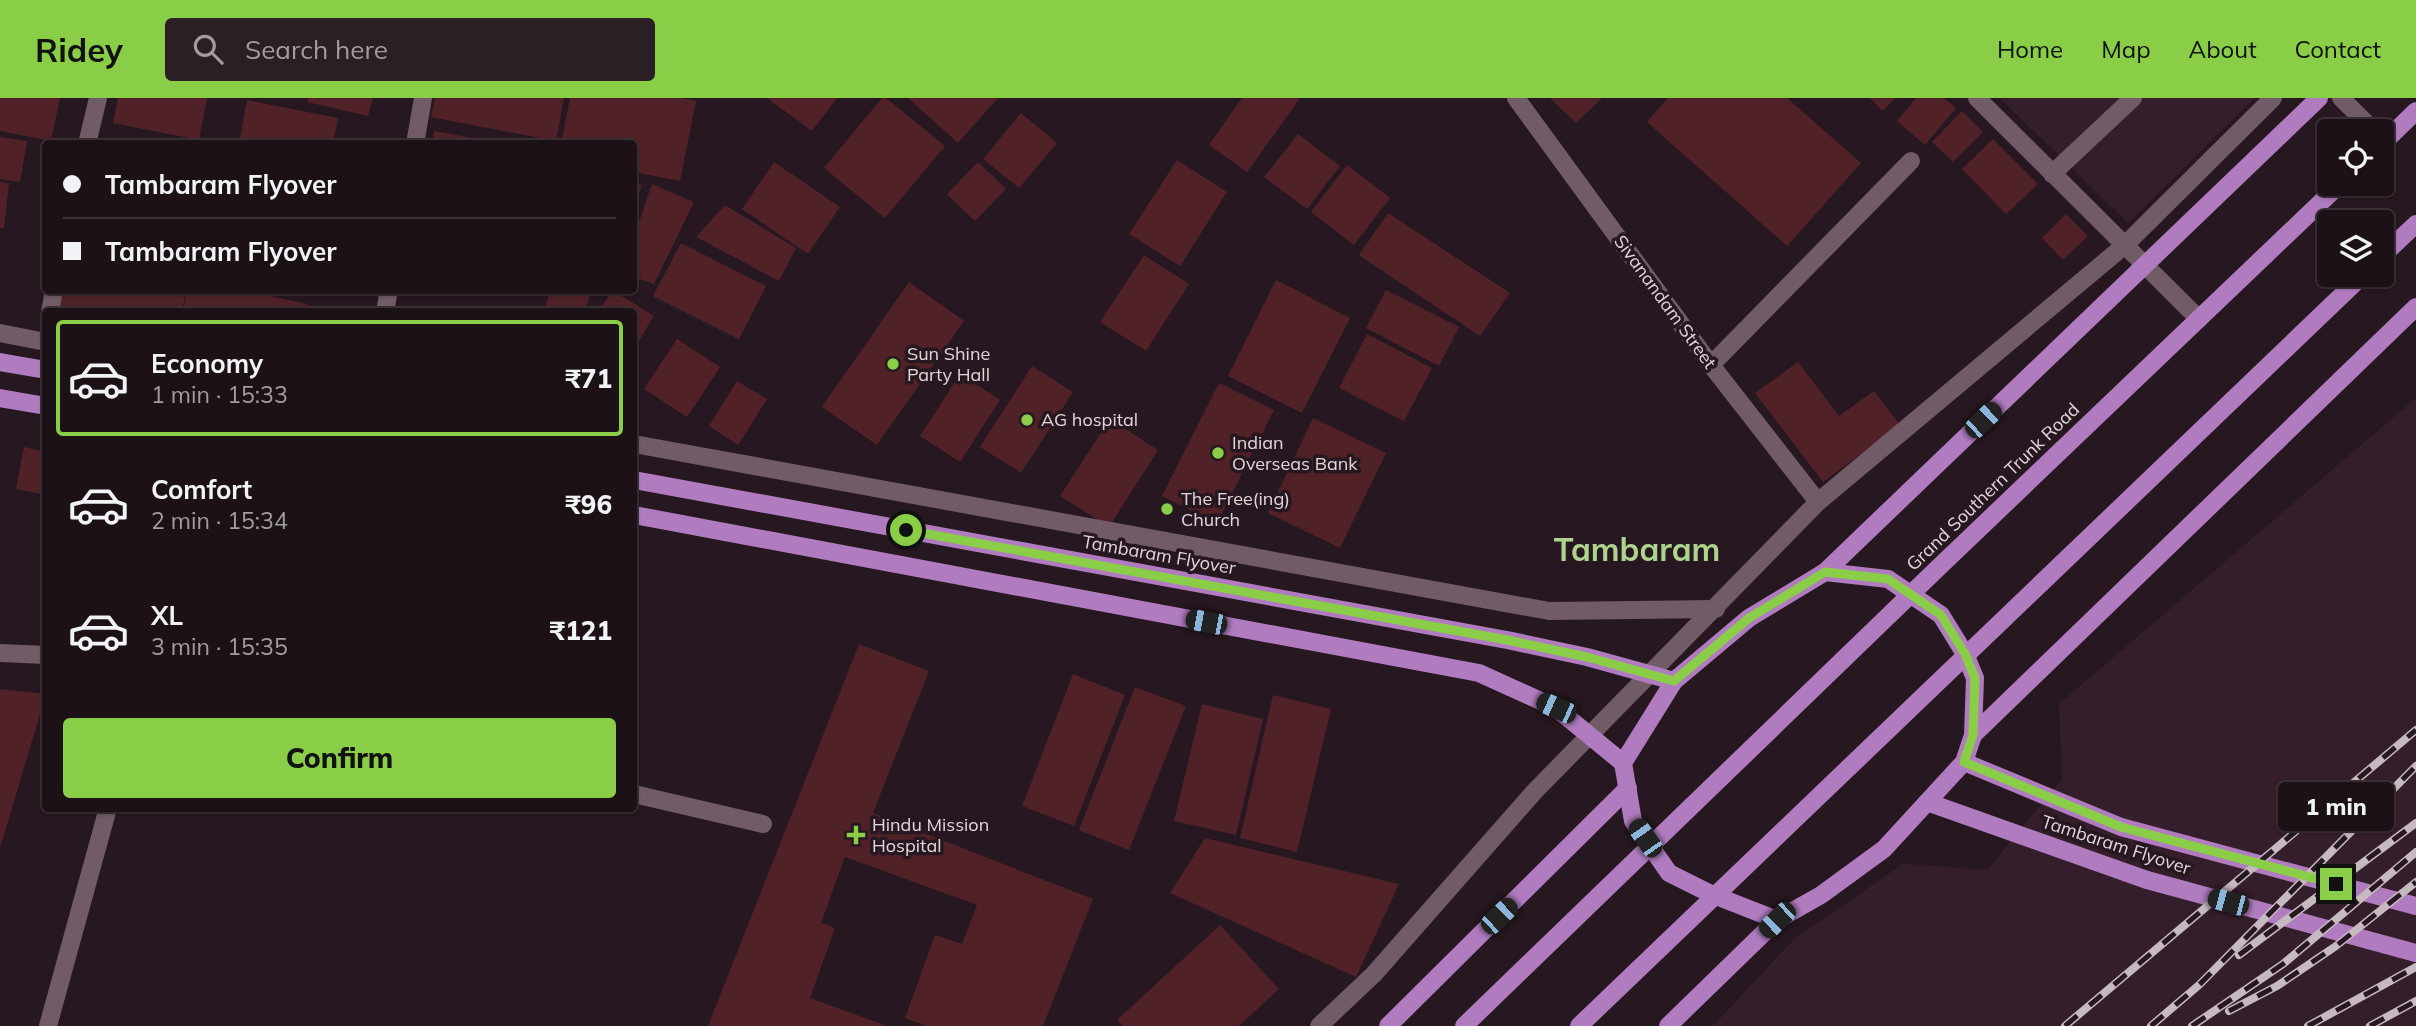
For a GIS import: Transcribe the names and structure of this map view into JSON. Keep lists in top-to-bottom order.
{
  "streets": {
    "main road": ["Grand Southern Trunk Road", "Tambaram Flyover"],
    "street": ["Sivanandam Street"]
  },
  "districts": ["Tambaram"],
  "places": {
    "other": [
      "Sun Shine Party Hall",
      "AG hospital",
      "Indian Overseas Bank",
      "The Free(ing) Church"
    ],
    "health": ["Hindu Mission Hospital"]
  },
  "page": {
    "header": "Ridey",
    "search": "Search here",
    "nav": [
      "Home",
      "Map",
      "About",
      "Contact"
    ],
    "banner": ["Tambaram Flyover", "Tambaram Flyover"],
    "list": [
      {
        "name": "Economy",
        "note": "1 min · 15:33",
        "value": "₹71"
      },
      {
        "name": "Comfort",
        "note": "2 min · 15:34",
        "value": "₹96"
      },
      {
        "name": "XL",
        "note": "3 min · 15:35",
        "value": "₹121"
      }
    ],
    "buttons": "Confirm",
    "bubble": "1 min"
  }
}
